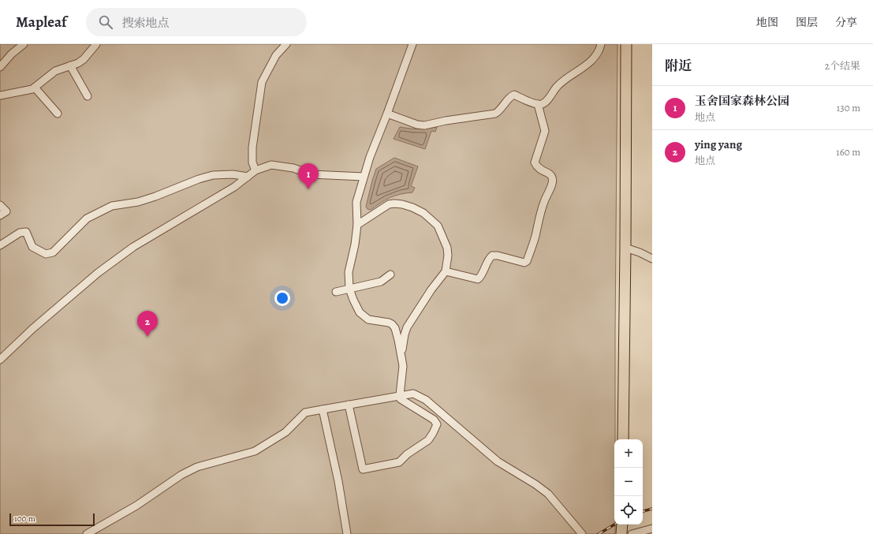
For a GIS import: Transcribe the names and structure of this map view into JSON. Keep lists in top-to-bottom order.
{
  "scale_bar": "100 m",
  "page": {
    "header": "Mapleaf",
    "search": "搜索地点",
    "nav": ["地图", "图层", "分享"],
    "heading": ["附近", "2个结果"],
    "list": [
      {
        "mark": "1",
        "name": "玉舍国家森林公园",
        "note": "地点",
        "value": "130 m"
      },
      {
        "mark": "2",
        "name": "ying yang",
        "note": "地点",
        "value": "160 m"
      }
    ],
    "pins": ["1", "2"],
    "map_buttons": ["+", "−"],
    "scale": "100 m"
  }
}
